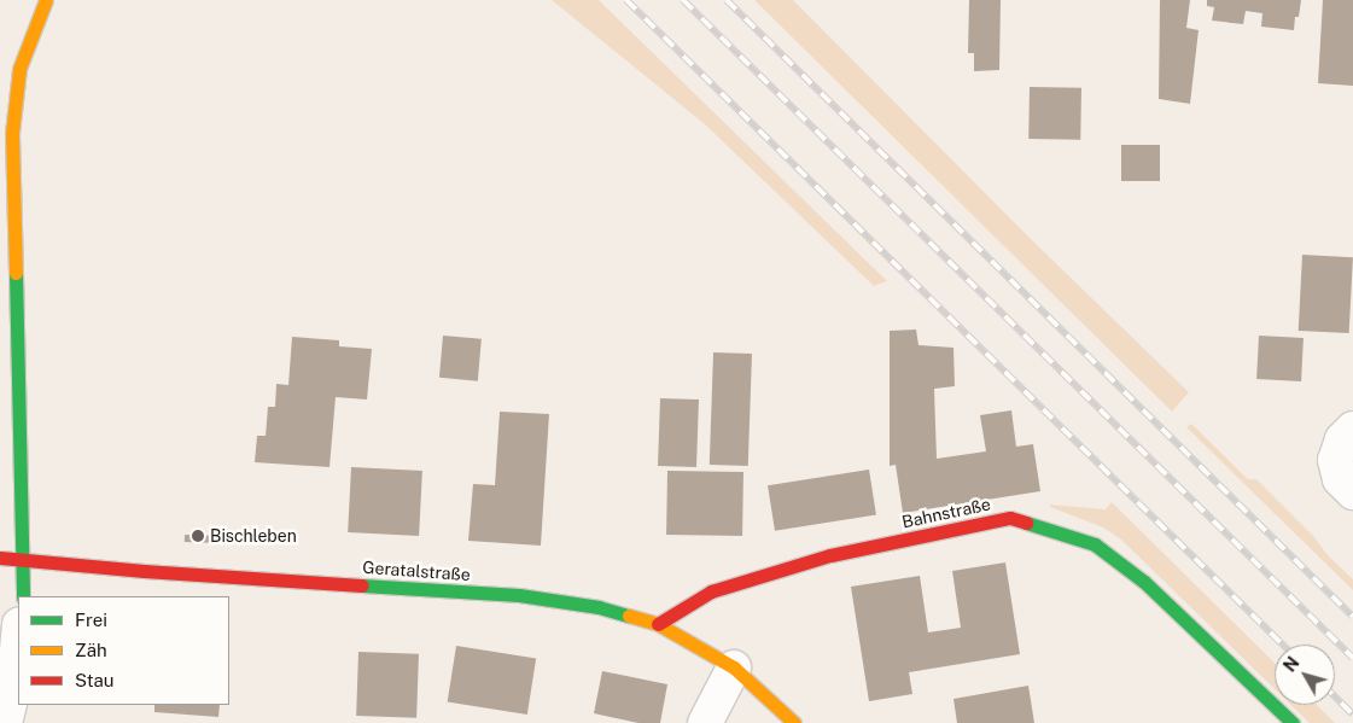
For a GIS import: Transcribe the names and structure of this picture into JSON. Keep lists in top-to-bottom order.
{
  "streets": {
    "street": ["Bahnstraße", "Geratalstraße"]
  },
  "crossings": [
    ["Bahnstraße", "Geratalstraße"]
  ],
  "places": ["Bischleben"],
  "legend": ["Frei", "Zäh", "Stau"],
  "north": "top left"
}
